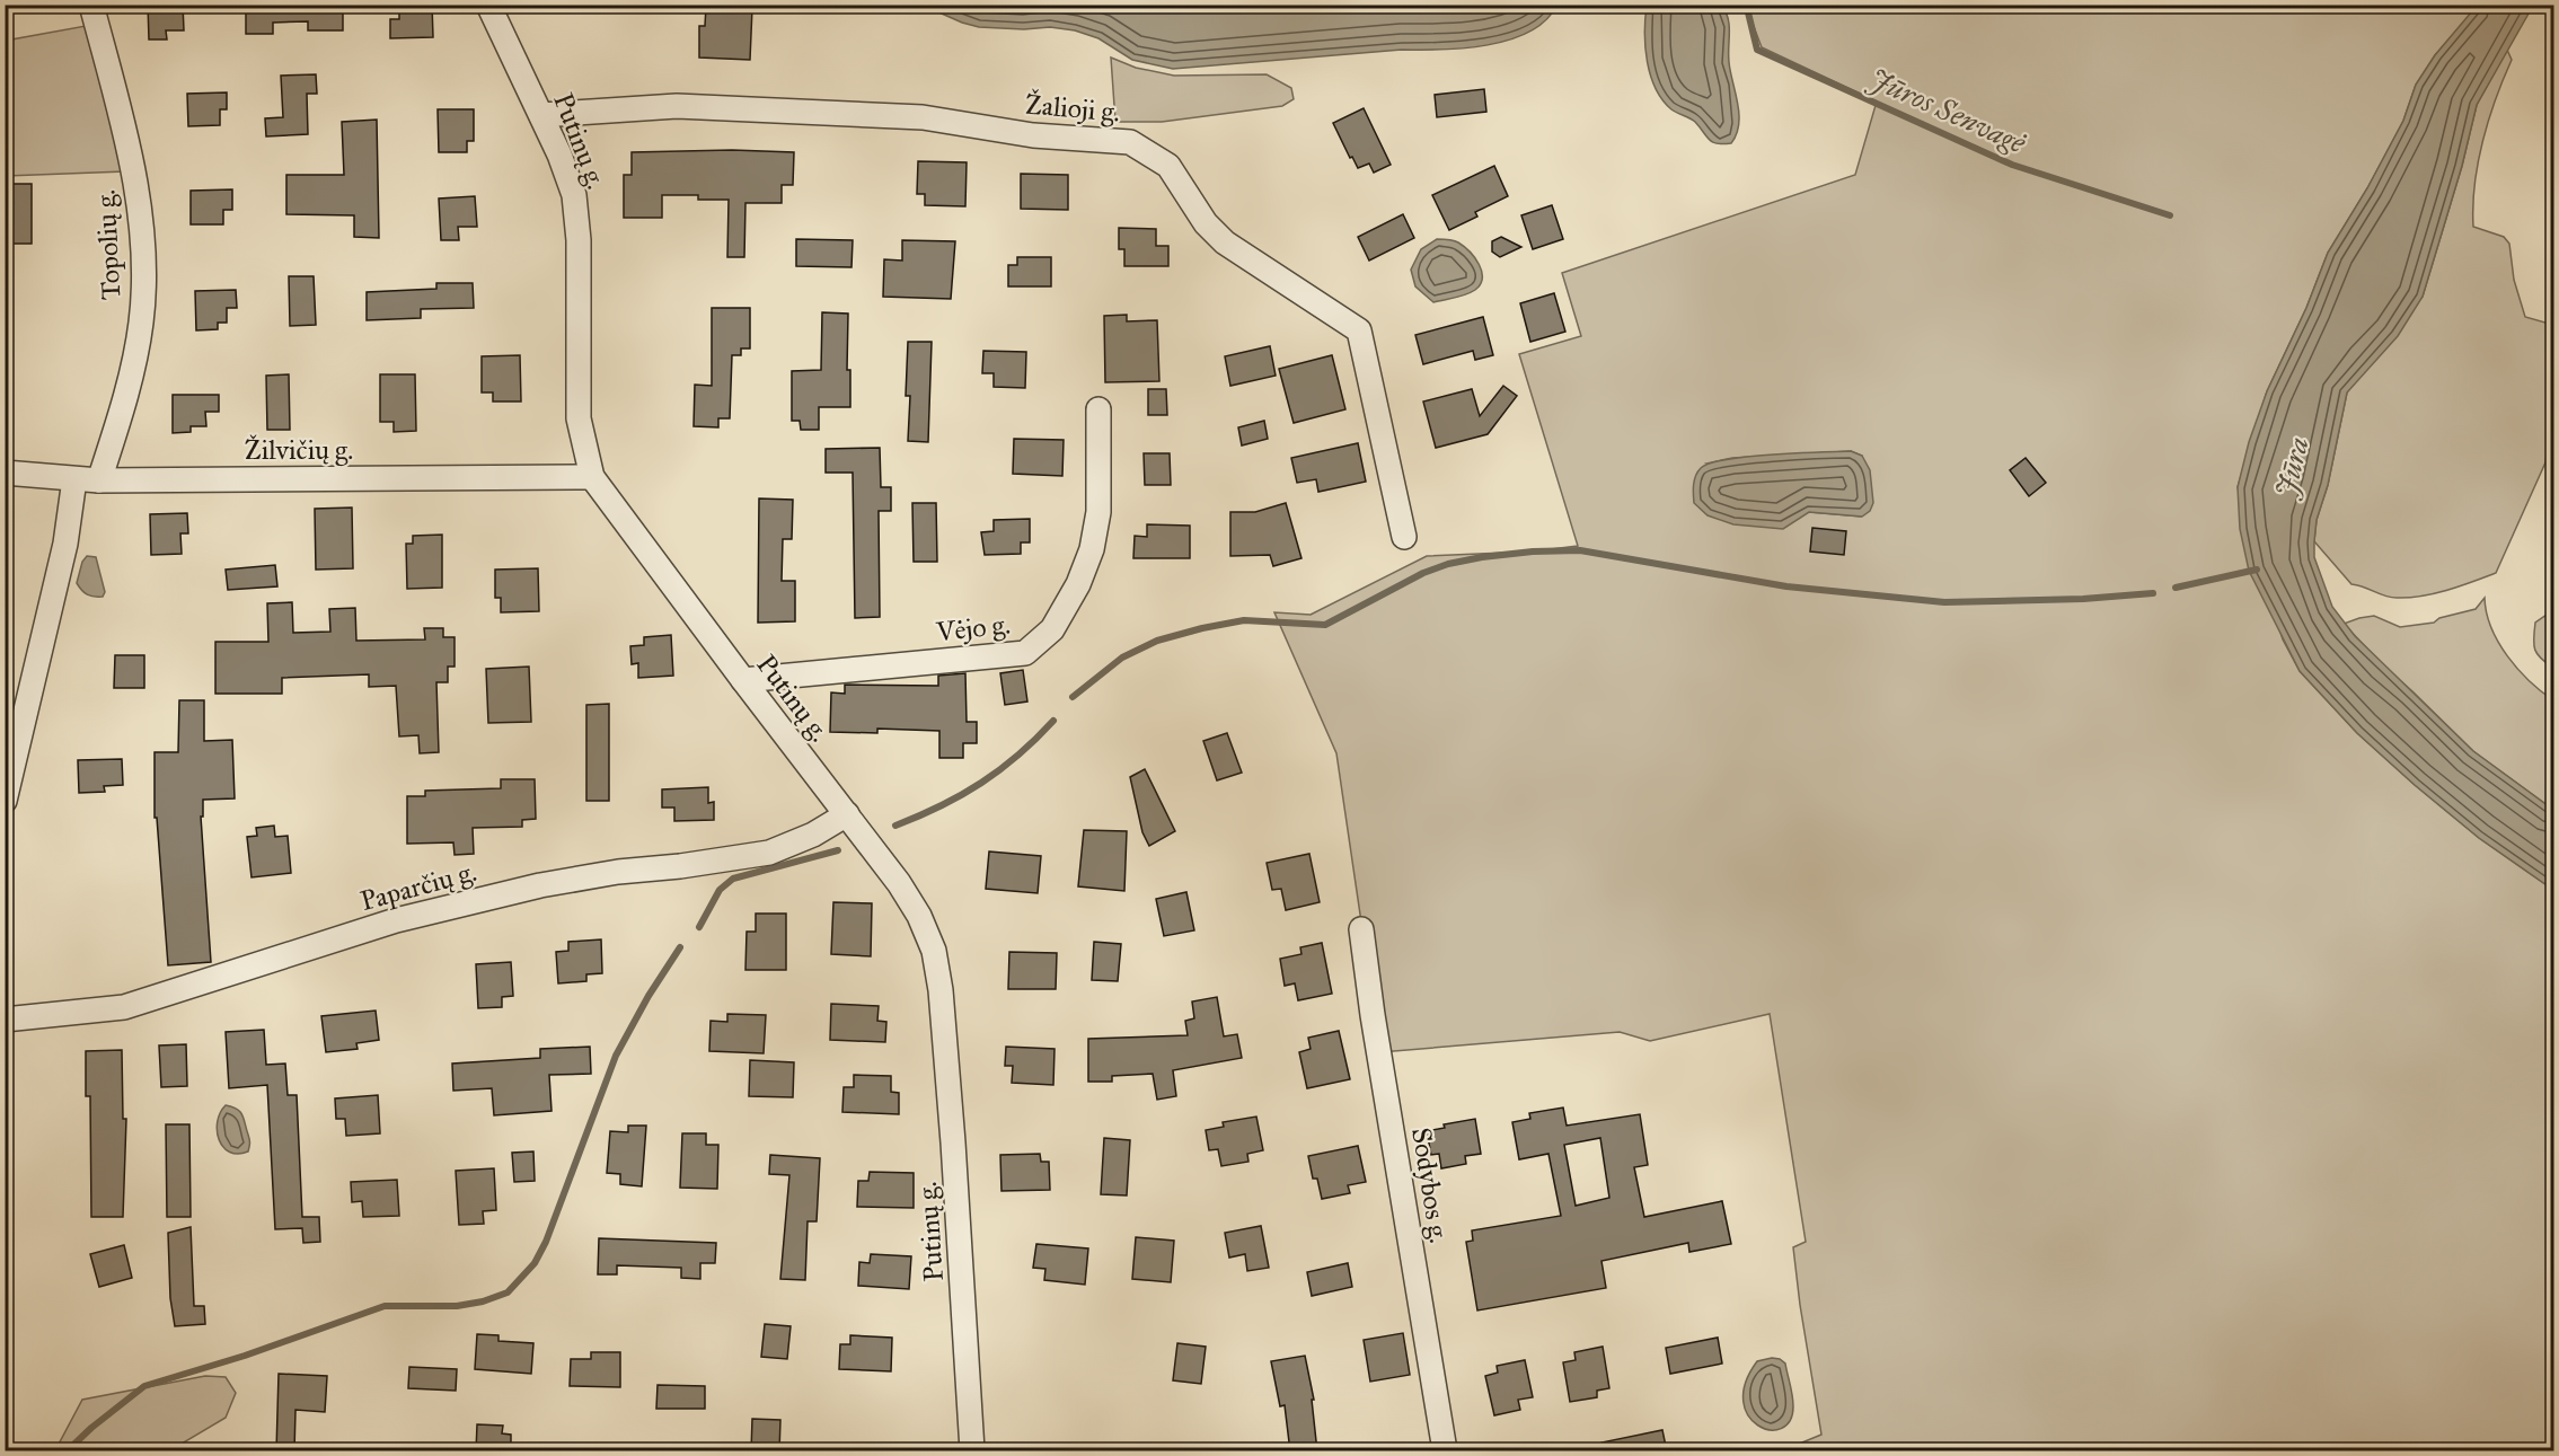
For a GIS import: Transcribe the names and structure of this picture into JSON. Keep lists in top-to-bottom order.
{
  "streets": {
    "street": [
      "Žalioji g.",
      "Putinų g.",
      "Topolių g.",
      "Žilvičių g.",
      "Vėjo g.",
      "Paparčių g.",
      "Sodybos g."
    ]
  },
  "crossings": [
    ["Žalioji g.", "Putinų g."],
    ["Putinų g.", "Žilvičių g."],
    ["Putinų g.", "Vėjo g."],
    ["Putinų g.", "Paparčių g."],
    ["Topolių g.", "Žilvičių g."]
  ],
  "water": ["Jūros Senvagė", "Jūra"]
}
